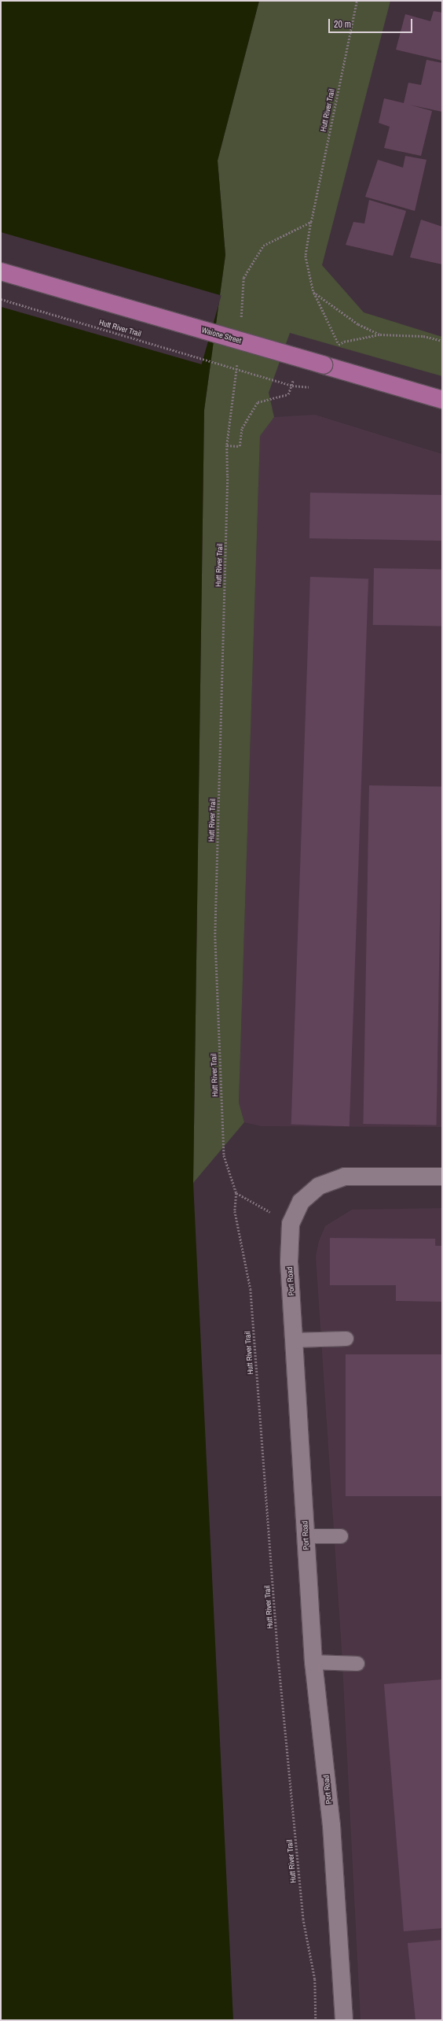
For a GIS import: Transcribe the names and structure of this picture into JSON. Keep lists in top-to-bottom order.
{
  "streets": {
    "main road": ["Waione Street"],
    "street": ["Port Road"],
    "path": ["Hutt River Trail"]
  },
  "scale_bar": "20 m"
}
